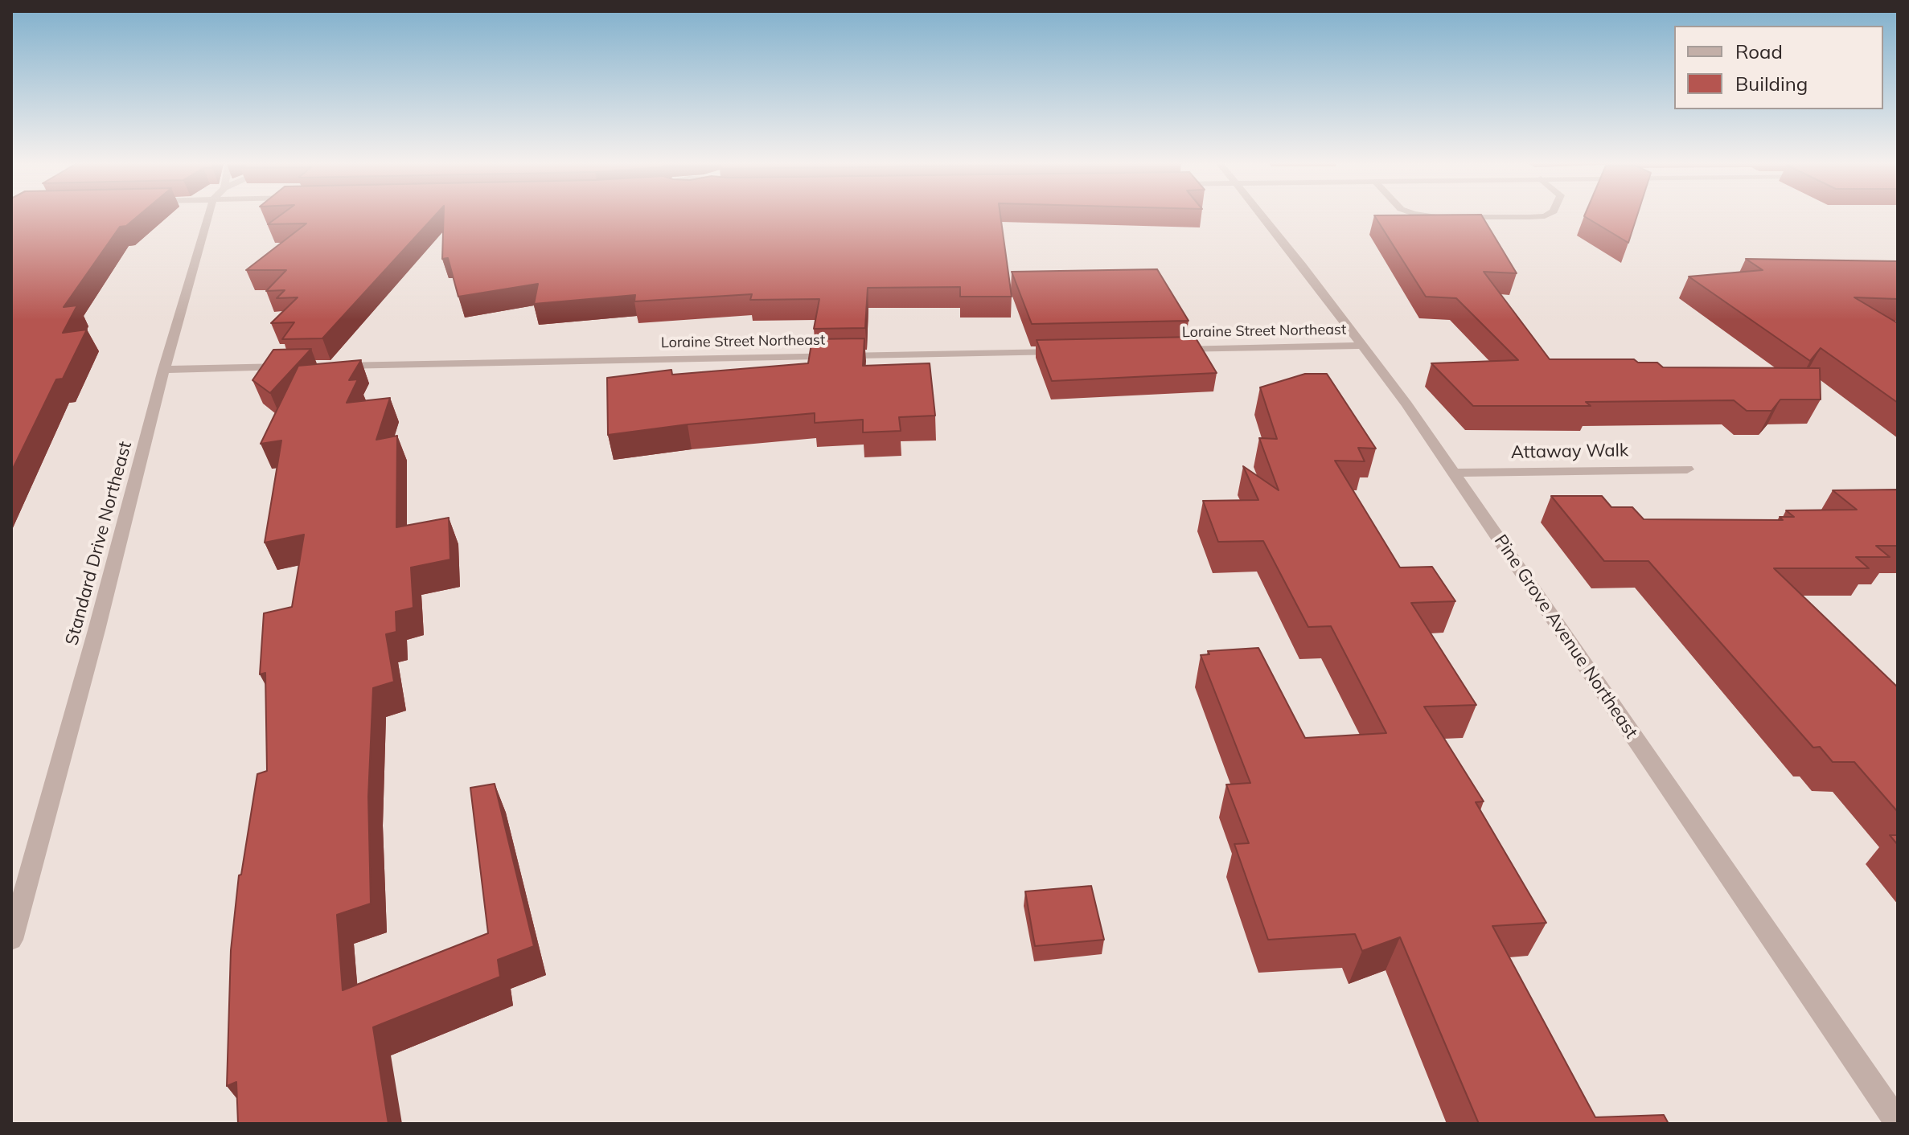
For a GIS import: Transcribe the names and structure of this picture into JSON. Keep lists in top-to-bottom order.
{
  "streets": {
    "street": [
      "Loraine Street Northeast",
      "Attaway Walk",
      "Standard Drive Northeast",
      "Pine Grove Avenue Northeast"
    ]
  },
  "crossings": [
    ["Loraine Street Northeast", "Pine Grove Avenue Northeast"],
    ["Attaway Walk", "Pine Grove Avenue Northeast"]
  ],
  "legend": ["Road", "Building"]
}
